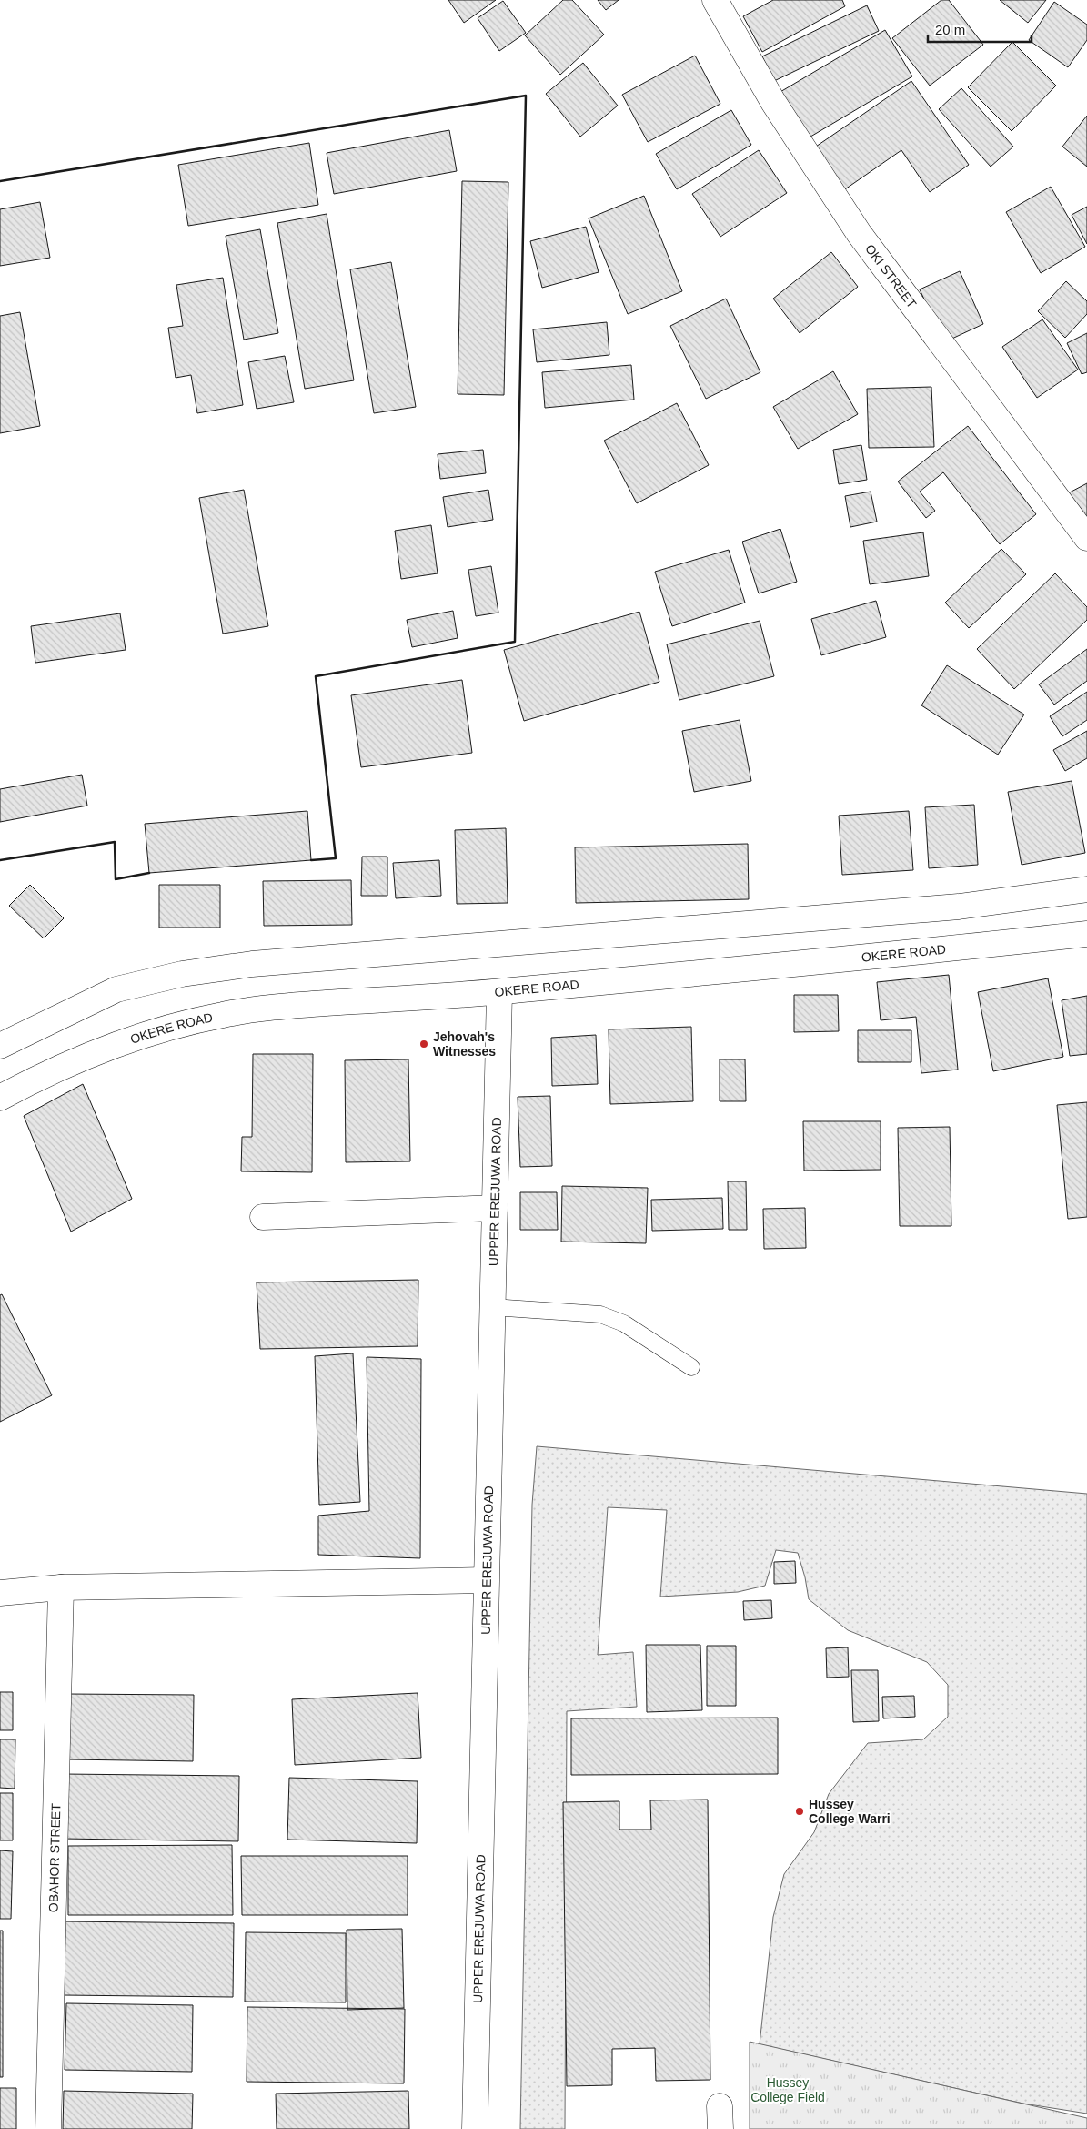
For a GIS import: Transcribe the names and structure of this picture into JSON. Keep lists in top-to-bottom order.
{
  "streets": {
    "street": [
      "OKI STREET",
      "OKERE ROAD",
      "UPPER EREJUWA ROAD",
      "OBAHOR STREET"
    ]
  },
  "crossings": [
    ["OKERE ROAD", "UPPER EREJUWA ROAD"]
  ],
  "parks": ["Hussey College Field"],
  "places": ["Jehovah's Witnesses", "Hussey College Warri"],
  "scale_bar": "20 m"
}
